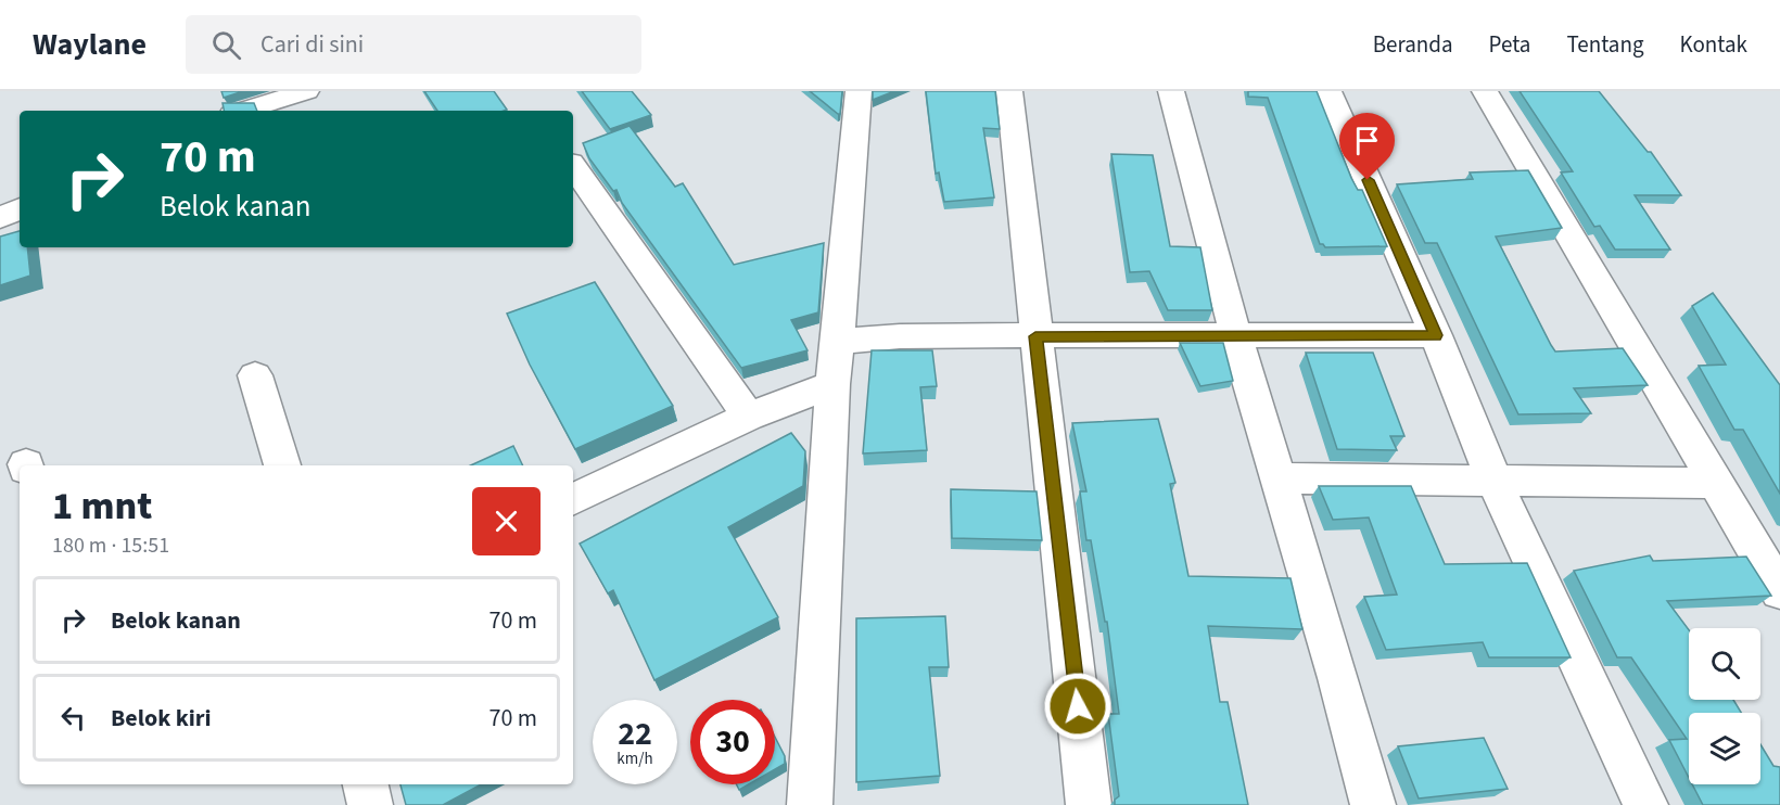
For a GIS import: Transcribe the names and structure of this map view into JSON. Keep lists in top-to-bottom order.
{
  "page": {
    "header": "Waylane",
    "search": "Cari di sini",
    "nav": [
      "Beranda",
      "Peta",
      "Tentang",
      "Kontak"
    ],
    "turn": ["70 m", "Belok kanan"],
    "heading": ["1 mnt", "180 m · 15:51"],
    "list": [
      {
        "name": "Belok kanan",
        "value": "70 m"
      },
      {
        "name": "Belok kiri",
        "value": "70 m"
      }
    ],
    "speed": "22 km/h",
    "limit": "30"
  }
}
